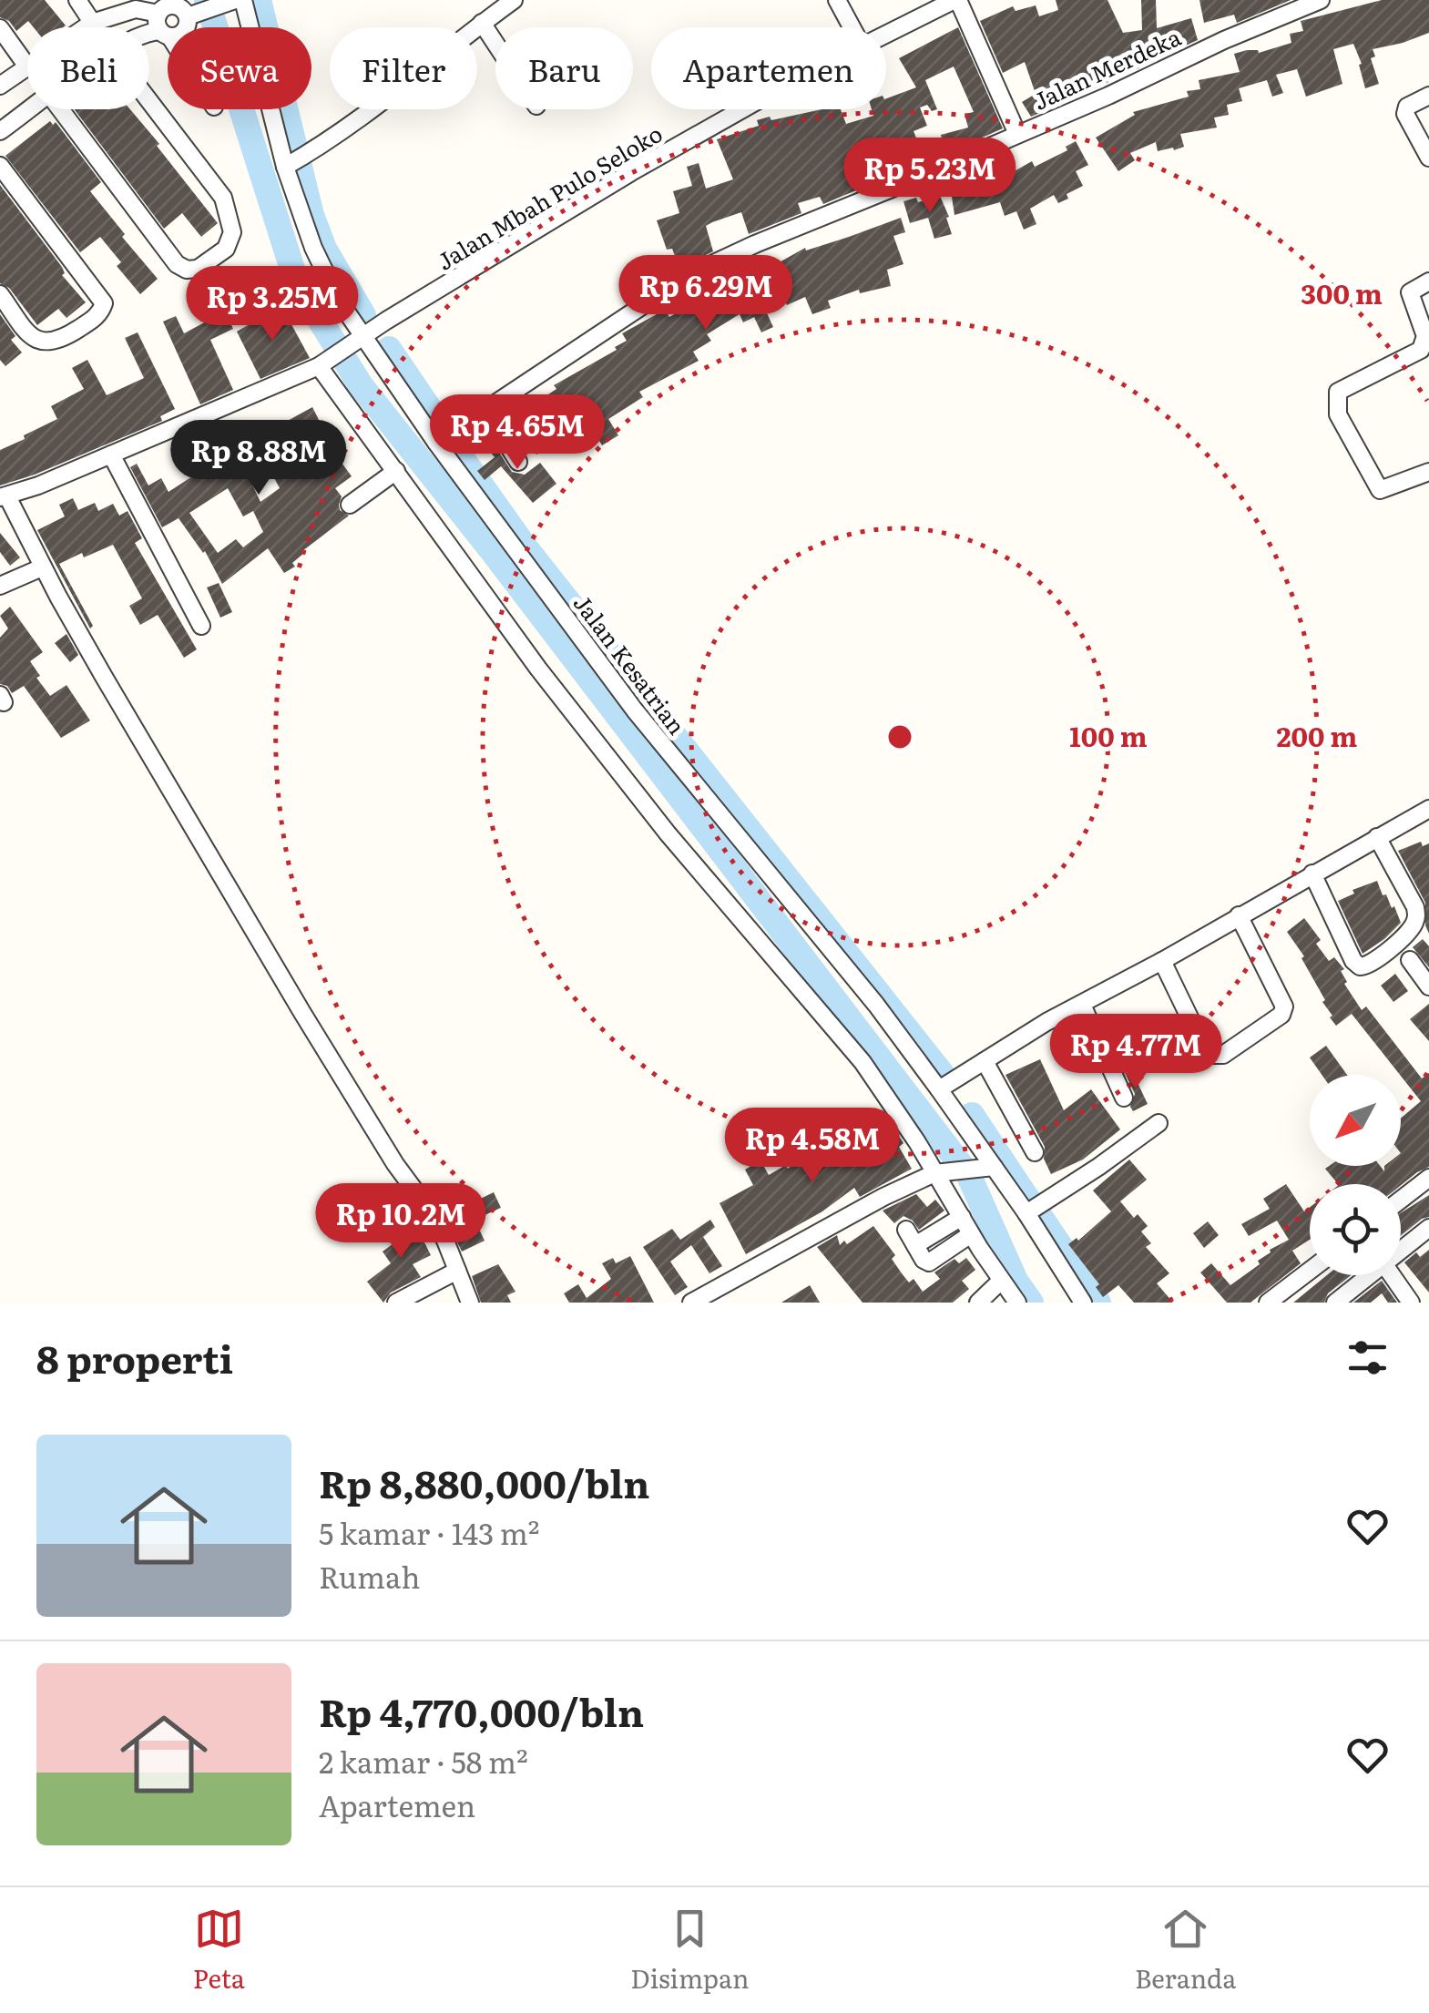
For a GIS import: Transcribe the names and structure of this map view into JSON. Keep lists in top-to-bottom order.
{
  "streets": {
    "street": ["Jalan Merdeka", "Jalan Mbah Pulo Seloko", "Jalan Kesatrian"]
  },
  "crossings": [
    ["Jalan Merdeka", "Jalan Kesatrian"],
    ["Jalan Mbah Pulo Seloko", "Jalan Kesatrian"]
  ],
  "north": "bottom left",
  "page": {
    "chip": [
      "Beli",
      "Sewa",
      "Filter",
      "Baru",
      "Apartemen"
    ],
    "price": [
      "Rp 5.23M",
      "Rp 6.29M",
      "Rp 3.25M",
      "Rp 4.65M",
      "Rp 8.88M",
      "Rp 4.77M",
      "Rp 4.58M",
      "Rp 10.2M"
    ],
    "heading": "8 properti",
    "list": [
      {
        "name": "Rp 8,880,000/bln",
        "note": "5 kamar · 143 m² · Rumah"
      },
      {
        "name": "Rp 4,770,000/bln",
        "note": "2 kamar · 58 m² · Apartemen"
      }
    ],
    "tabs": ["Peta", "Disimpan", "Beranda"]
  },
  "rings": ["300 m", "100 m", "200 m"]
}
